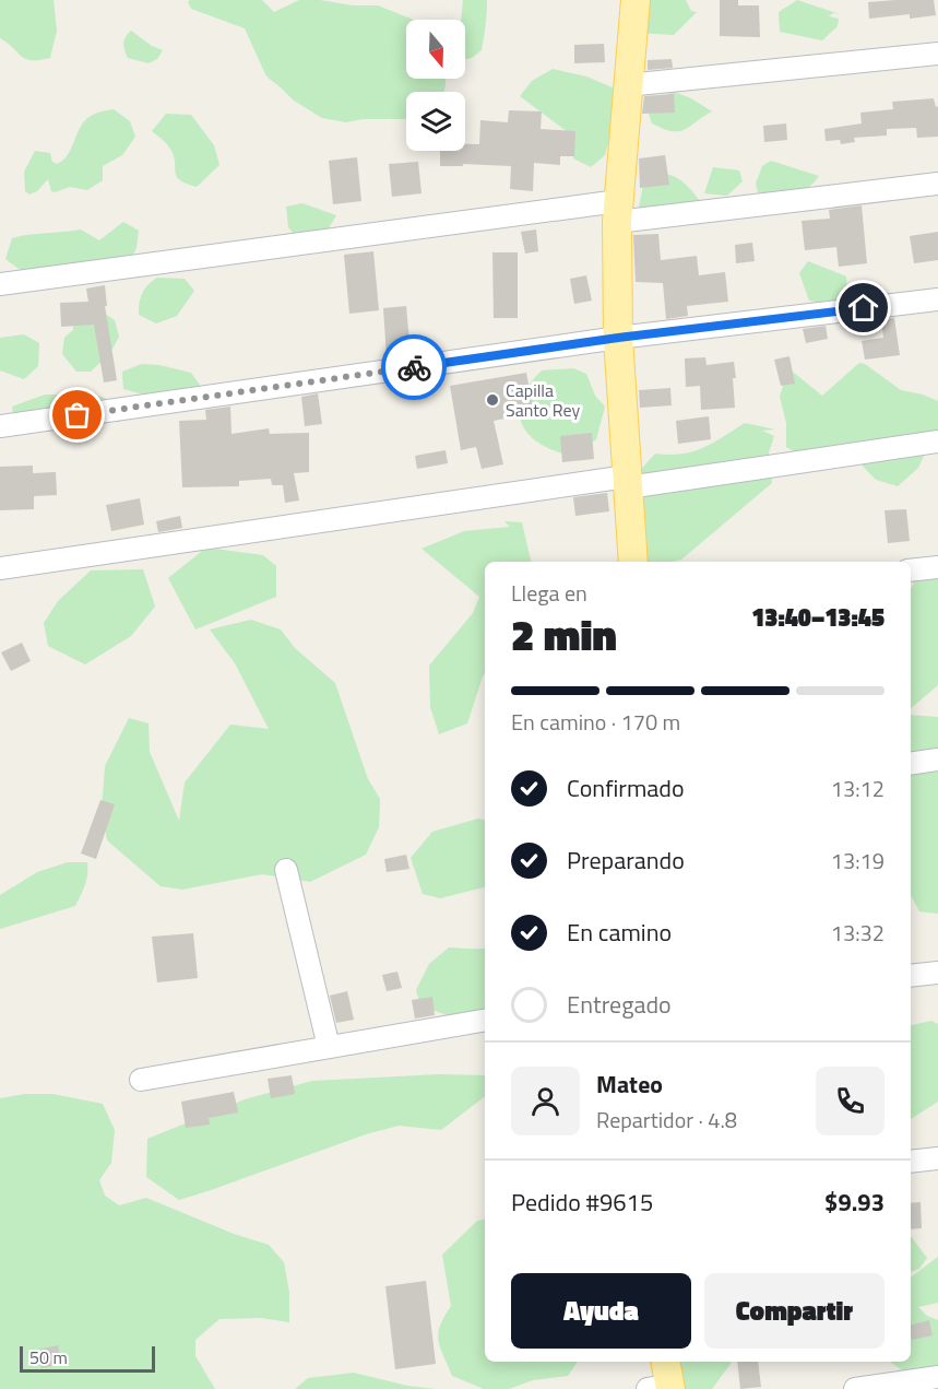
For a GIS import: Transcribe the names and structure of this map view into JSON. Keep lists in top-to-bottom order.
{
  "places": ["Capilla Santo Rey"],
  "scale_bar": "50 m",
  "north": "bottom",
  "page": {
    "heading": ["2 min", "Llega en", "13:40–13:45"],
    "panel": [
      "Mateo",
      "Repartidor · 4.8",
      "Pedido #9615",
      "$9.93"
    ],
    "bar": "En camino · 170 m",
    "list": [
      ["Confirmado", "13:12"],
      ["Preparando", "13:19"],
      ["En camino", "13:32"],
      "Entregado"
    ],
    "buttons": ["Ayuda", "Compartir"],
    "scale": "50 m"
  }
}
